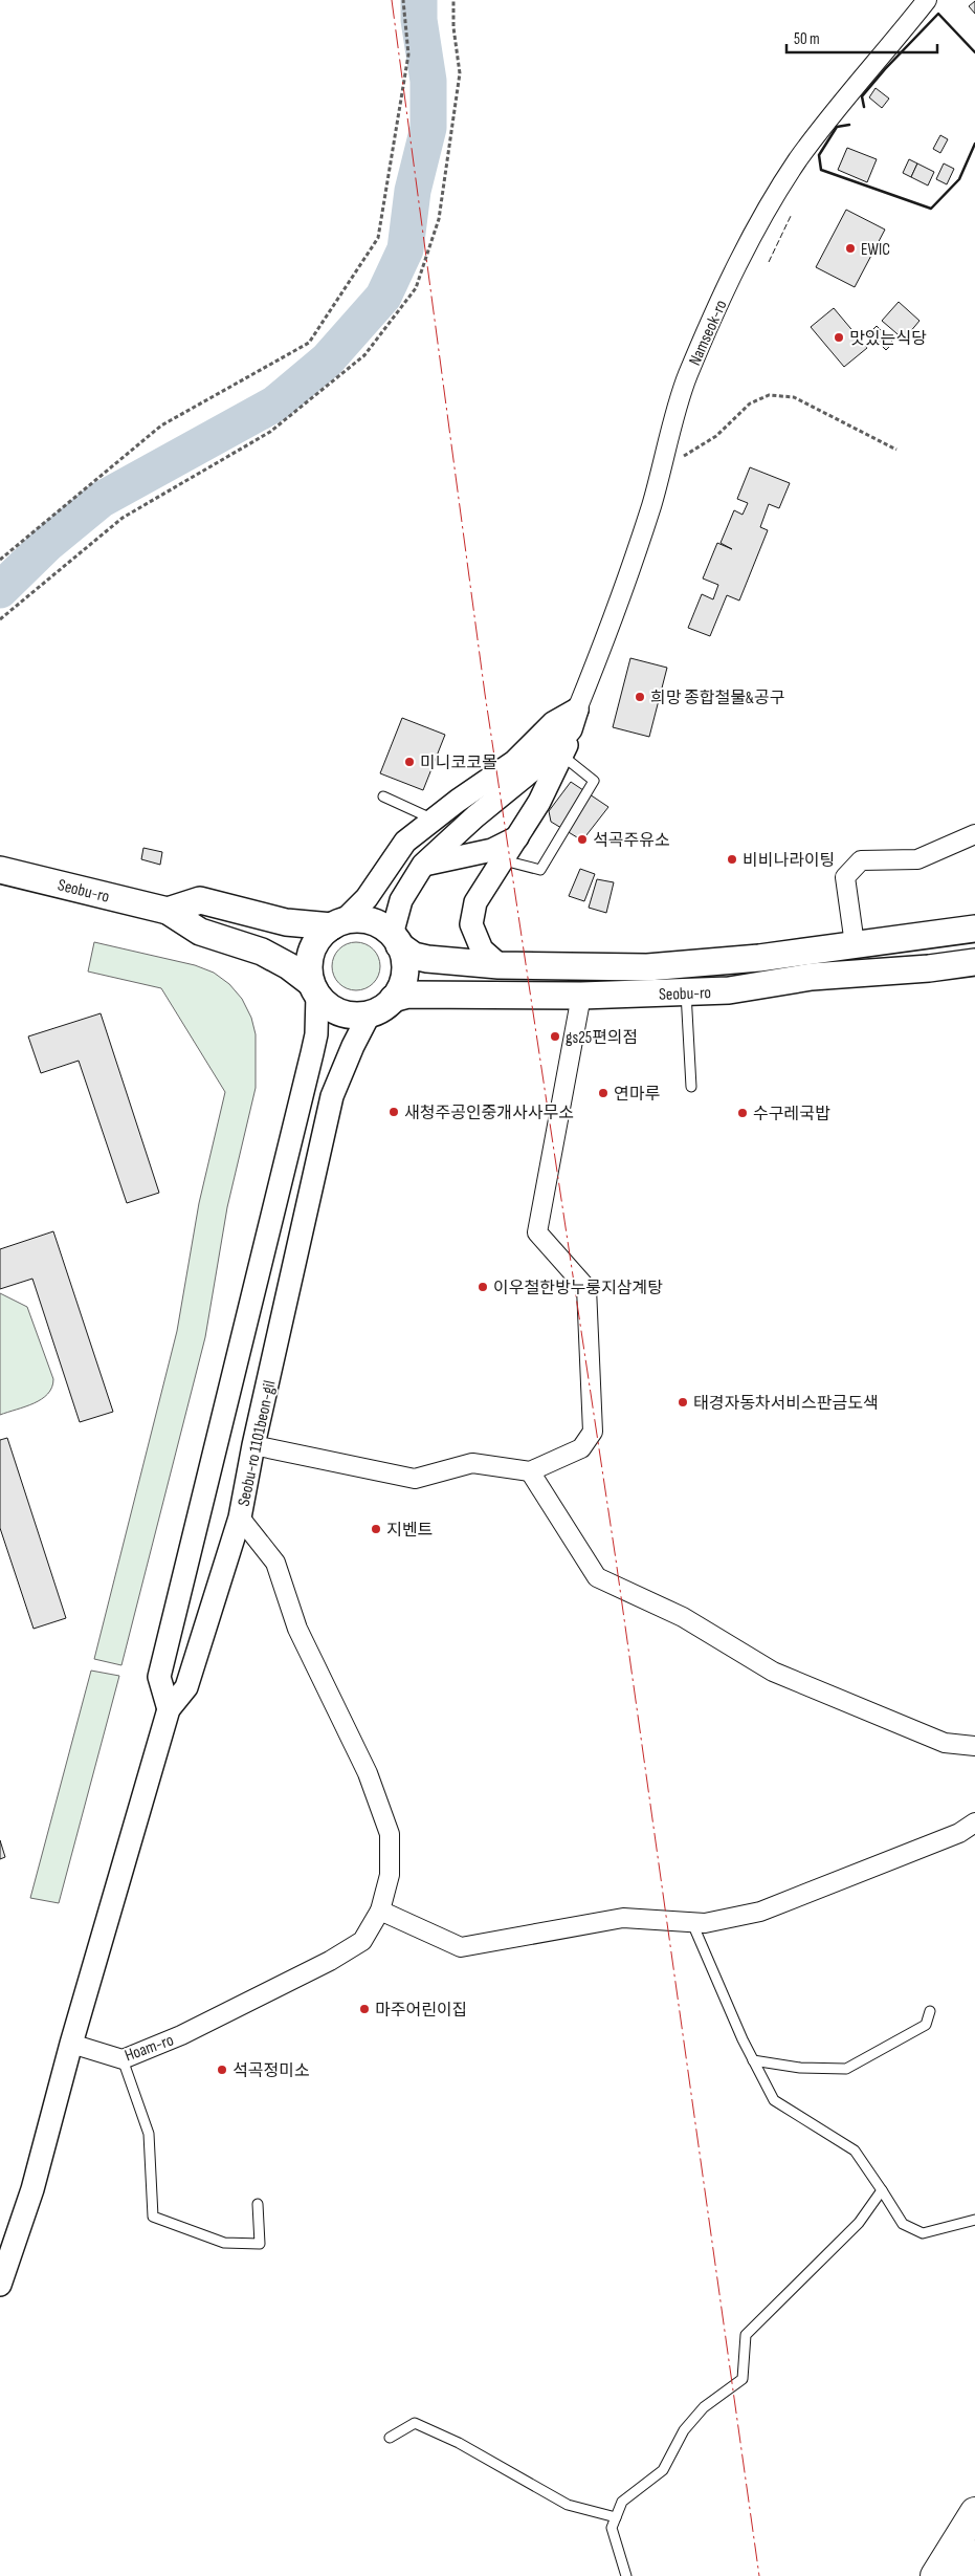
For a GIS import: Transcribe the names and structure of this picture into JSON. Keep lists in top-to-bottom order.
{
  "streets": {
    "main road": ["Seobu-ro"],
    "street": ["Namseok-ro", "Seobu-ro 1101beon-gil", "Hoam-ro"]
  },
  "crossings": [
    ["Seobu-ro", "Seobu-ro 1101beon-gil"],
    ["Seobu-ro 1101beon-gil", "Hoam-ro"]
  ],
  "places": [
    "EWIC",
    "맛있는식당",
    "희망 종합철물&공구",
    "미니코코몰",
    "석곡주유소",
    "비비나라이팅",
    "gs25편의점",
    "연마루",
    "새청주공인중개사사무소",
    "수구레국밥",
    "이우철한방누룽지삼계탕",
    "태경자동차서비스판금도색",
    "지벤트",
    "마주어린이집",
    "석곡정미소"
  ],
  "scale_bar": "50 m"
}
